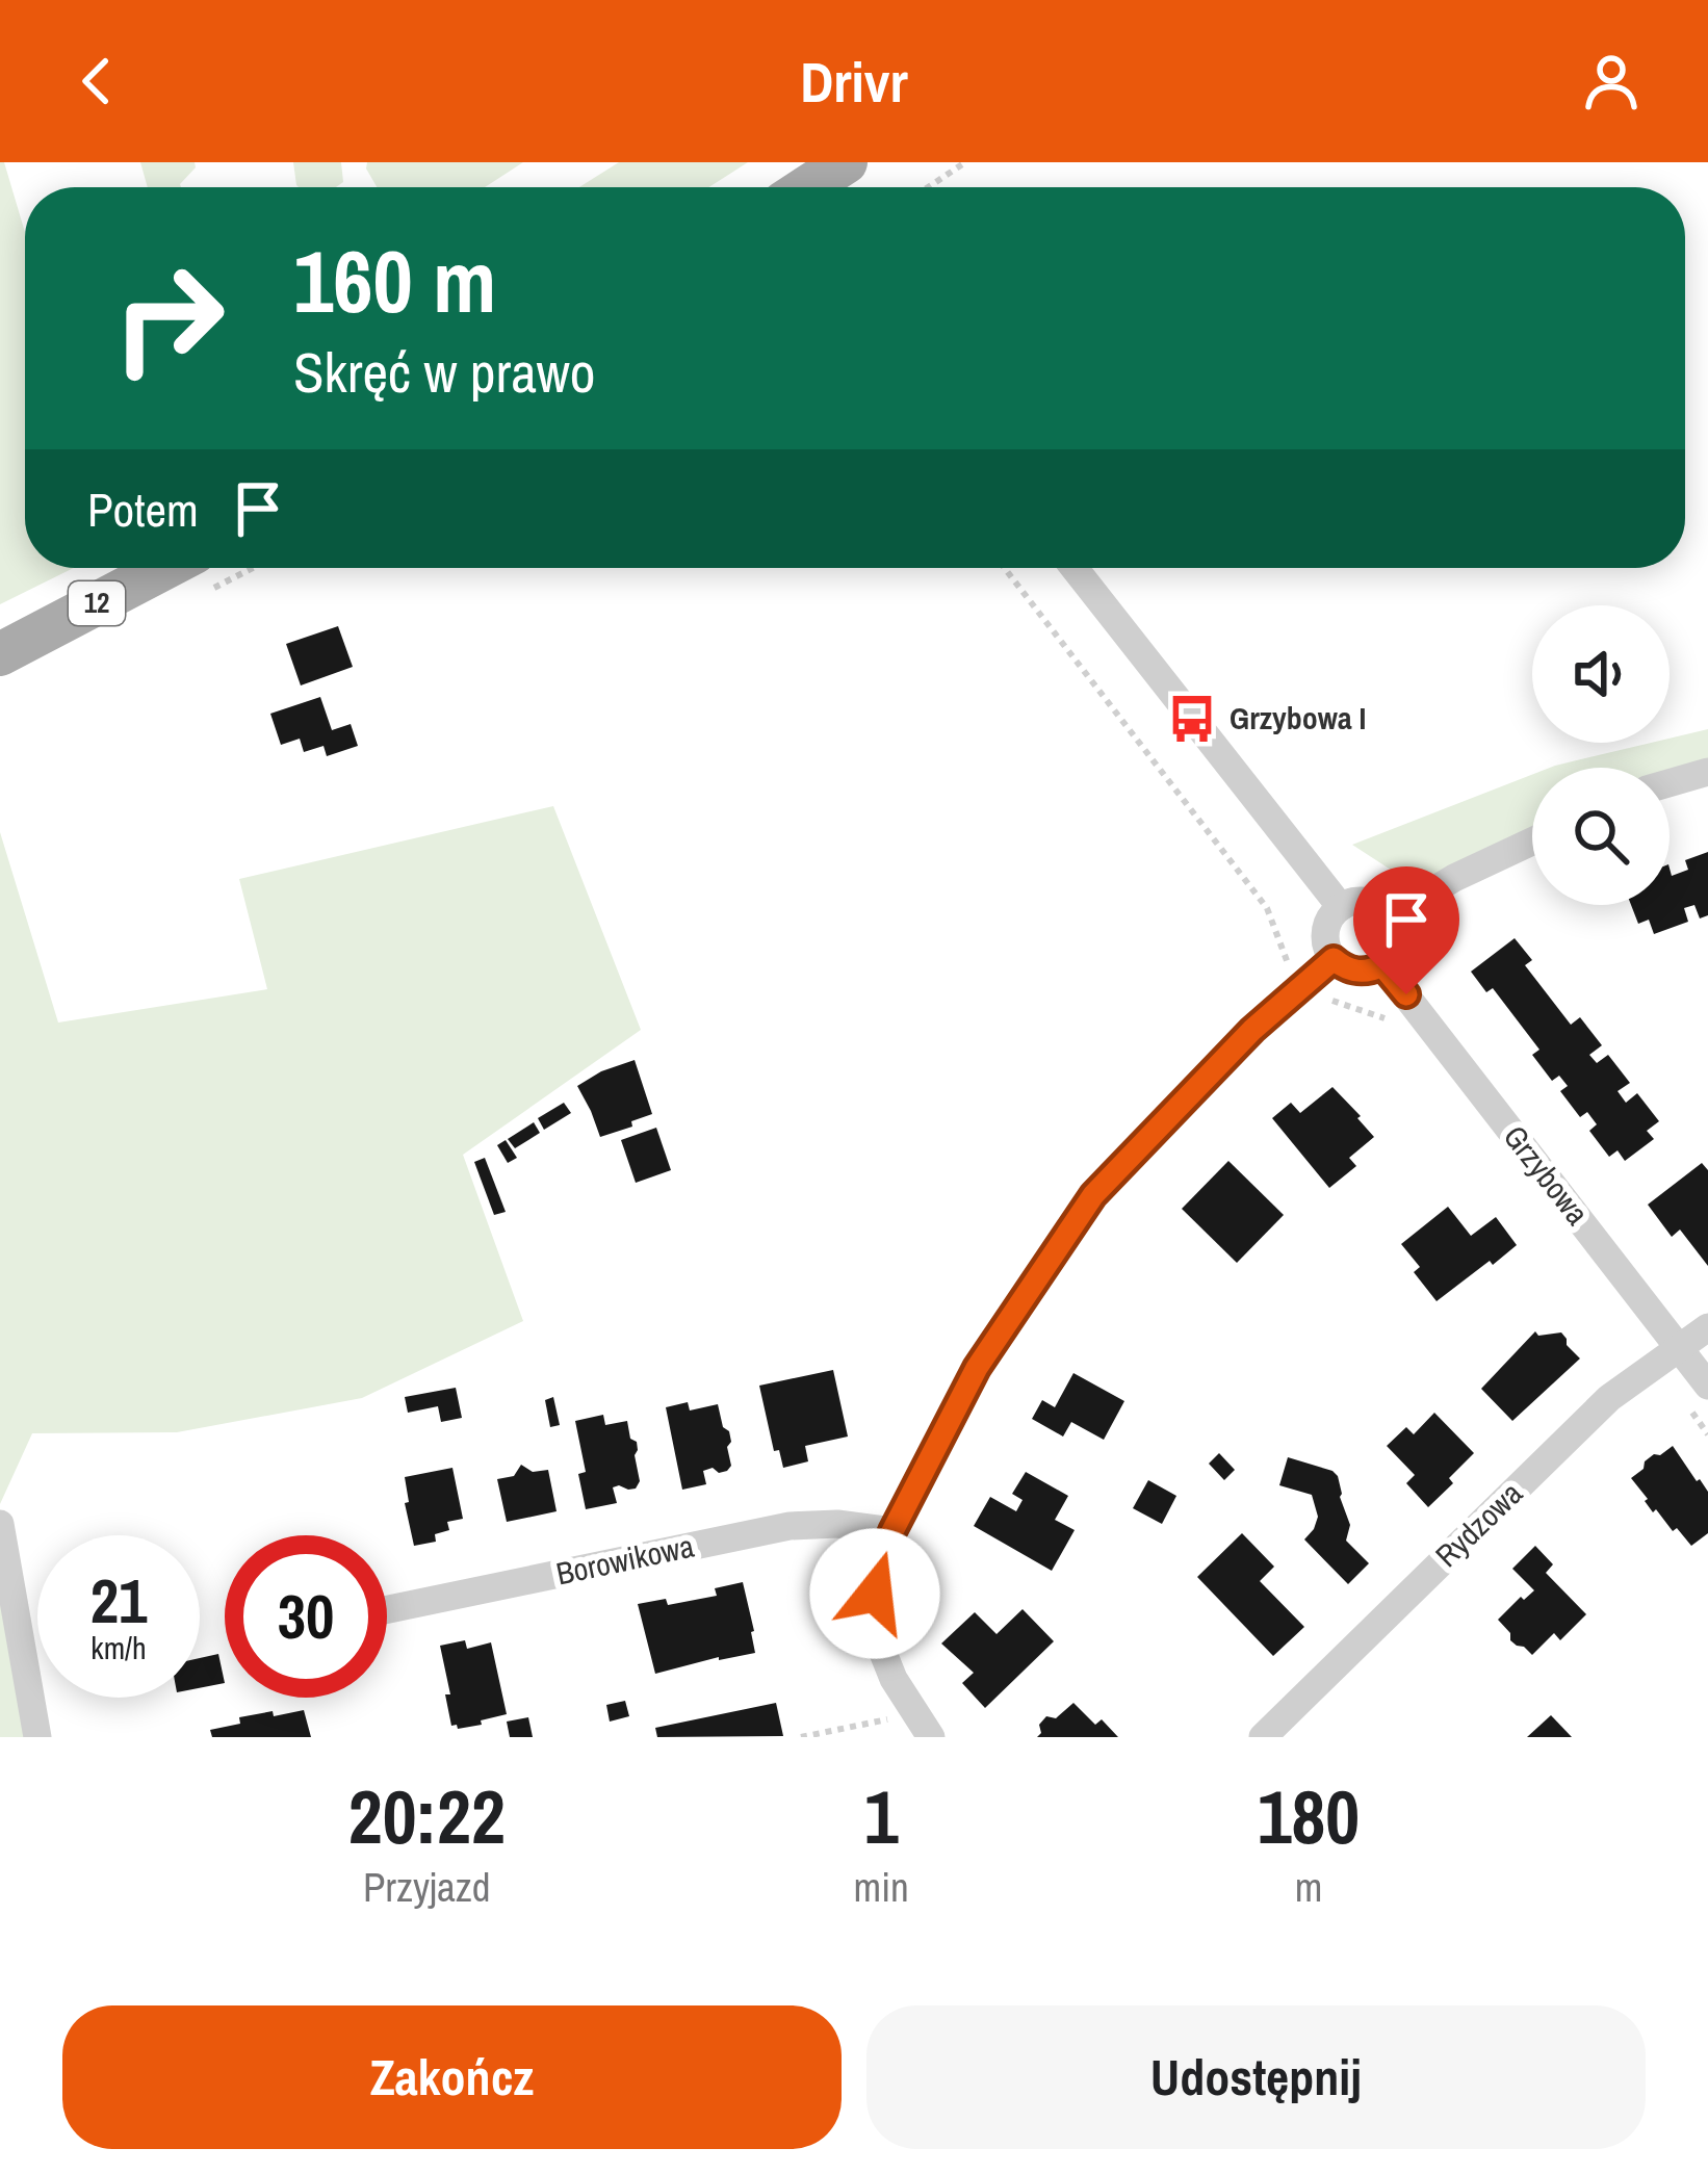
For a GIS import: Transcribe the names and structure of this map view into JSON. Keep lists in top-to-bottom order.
{
  "streets": {
    "main road": ["12"],
    "street": ["Grzybowa", "Rydzowa", "Borowikowa"]
  },
  "crossings": [
    ["Grzybowa", "Rydzowa"]
  ],
  "places": {
    "bus stop": ["Grzybowa I"]
  },
  "page": {
    "header": "Drivr",
    "turn": ["160 m", "Skręć w prawo"],
    "then": "Potem",
    "speed": "21 km/h",
    "limit": "30",
    "eta": [
      "20:22",
      "Przyjazd",
      "1",
      "min",
      "180",
      "m"
    ],
    "buttons": ["Zakończ", "Udostępnij"]
  }
}
